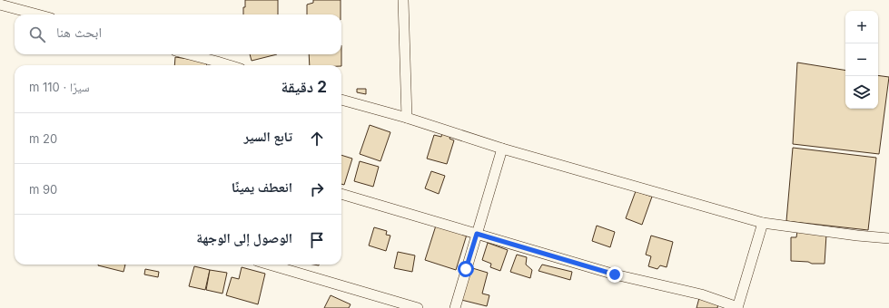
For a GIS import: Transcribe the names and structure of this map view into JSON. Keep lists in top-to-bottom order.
{
  "page": {
    "map_buttons": ["+", "−"],
    "search": "ابحث هنا",
    "heading": ["2 دقيقة", "سيرًا · 110 m"],
    "list": [
      ["تابع السير", "20 m"],
      ["انعطف يمينًا", "90 m"],
      "الوصول إلى الوجهة"
    ]
  }
}
